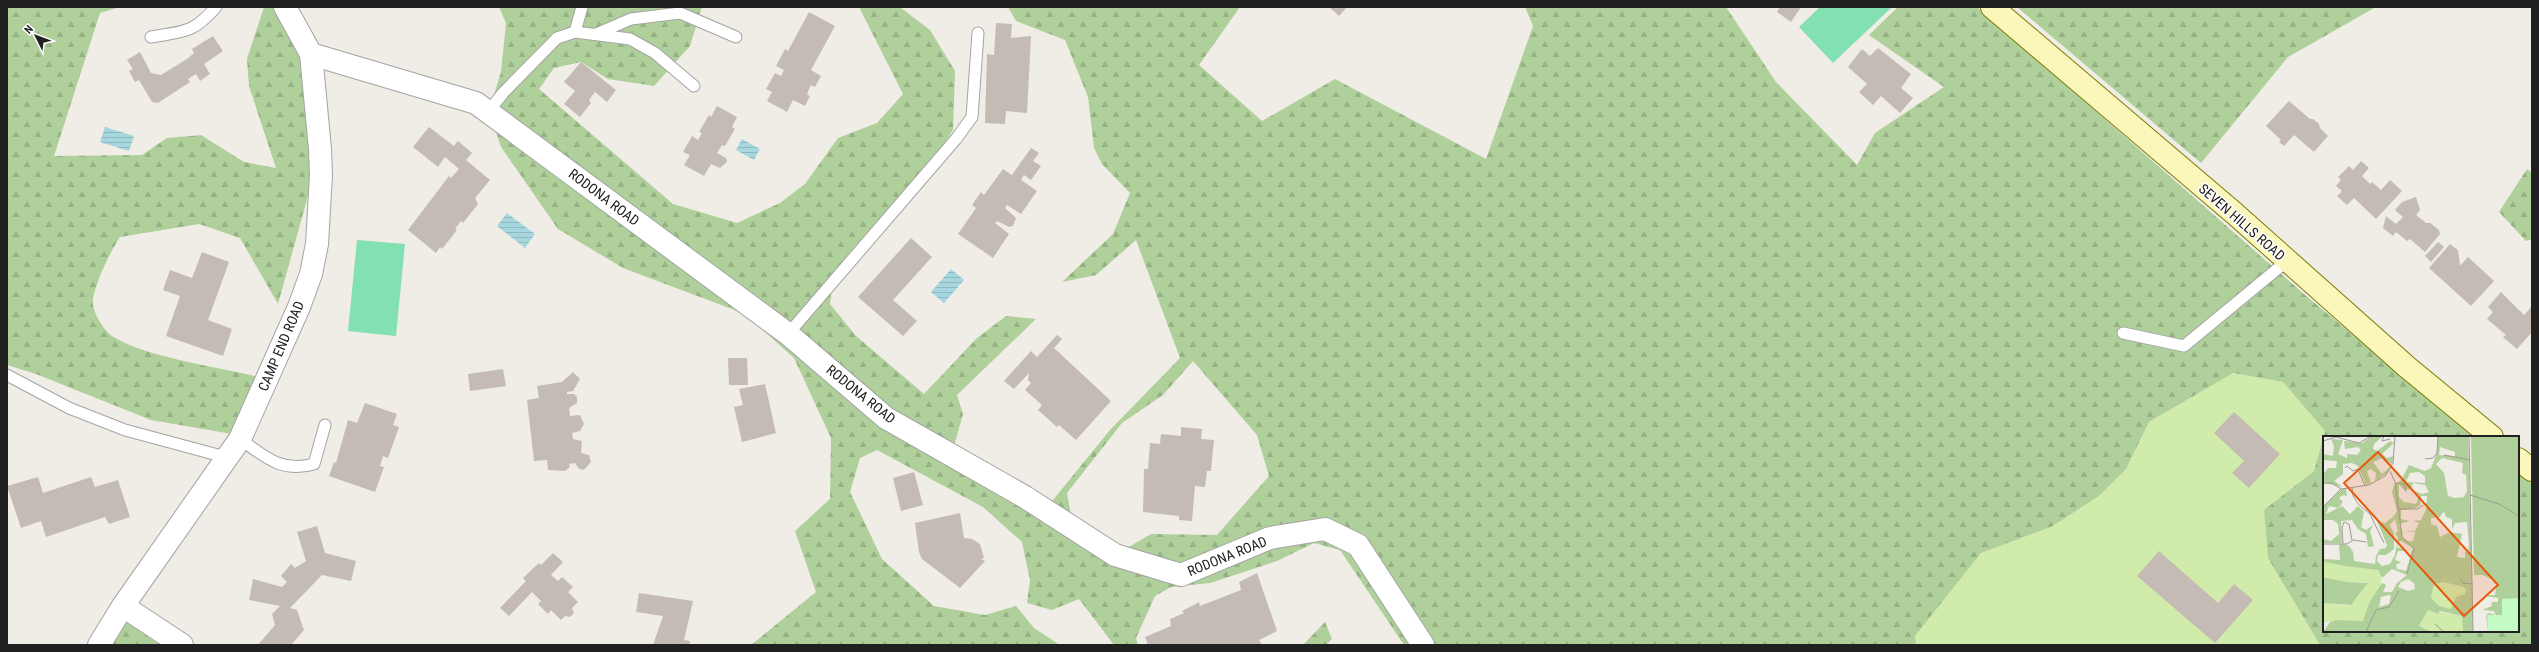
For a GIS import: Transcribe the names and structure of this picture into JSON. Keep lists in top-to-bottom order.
{
  "streets": {
    "main road": ["SEVEN HILLS ROAD"],
    "street": ["RODONA ROAD", "CAMP END ROAD"]
  },
  "crossings": [
    ["RODONA ROAD", "CAMP END ROAD"]
  ],
  "north": "top left"
}
